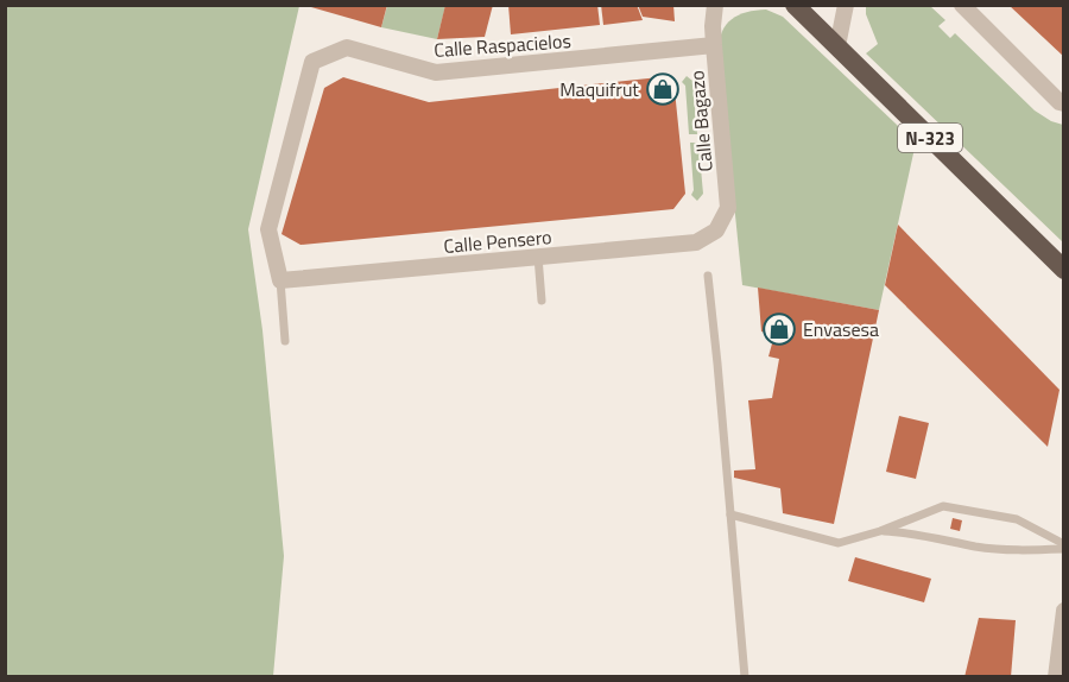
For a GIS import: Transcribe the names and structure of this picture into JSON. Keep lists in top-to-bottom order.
{
  "streets": {
    "highway": ["N-323"],
    "street": ["Calle Raspacielos", "Calle Bagazo", "Calle Pensero"]
  },
  "crossings": [
    ["Calle Raspacielos", "Calle Bagazo"],
    ["Calle Raspacielos", "Calle Pensero"],
    ["Calle Bagazo", "Calle Pensero"]
  ],
  "places": {
    "shop": ["Maquifrut", "Envasesa"]
  }
}
